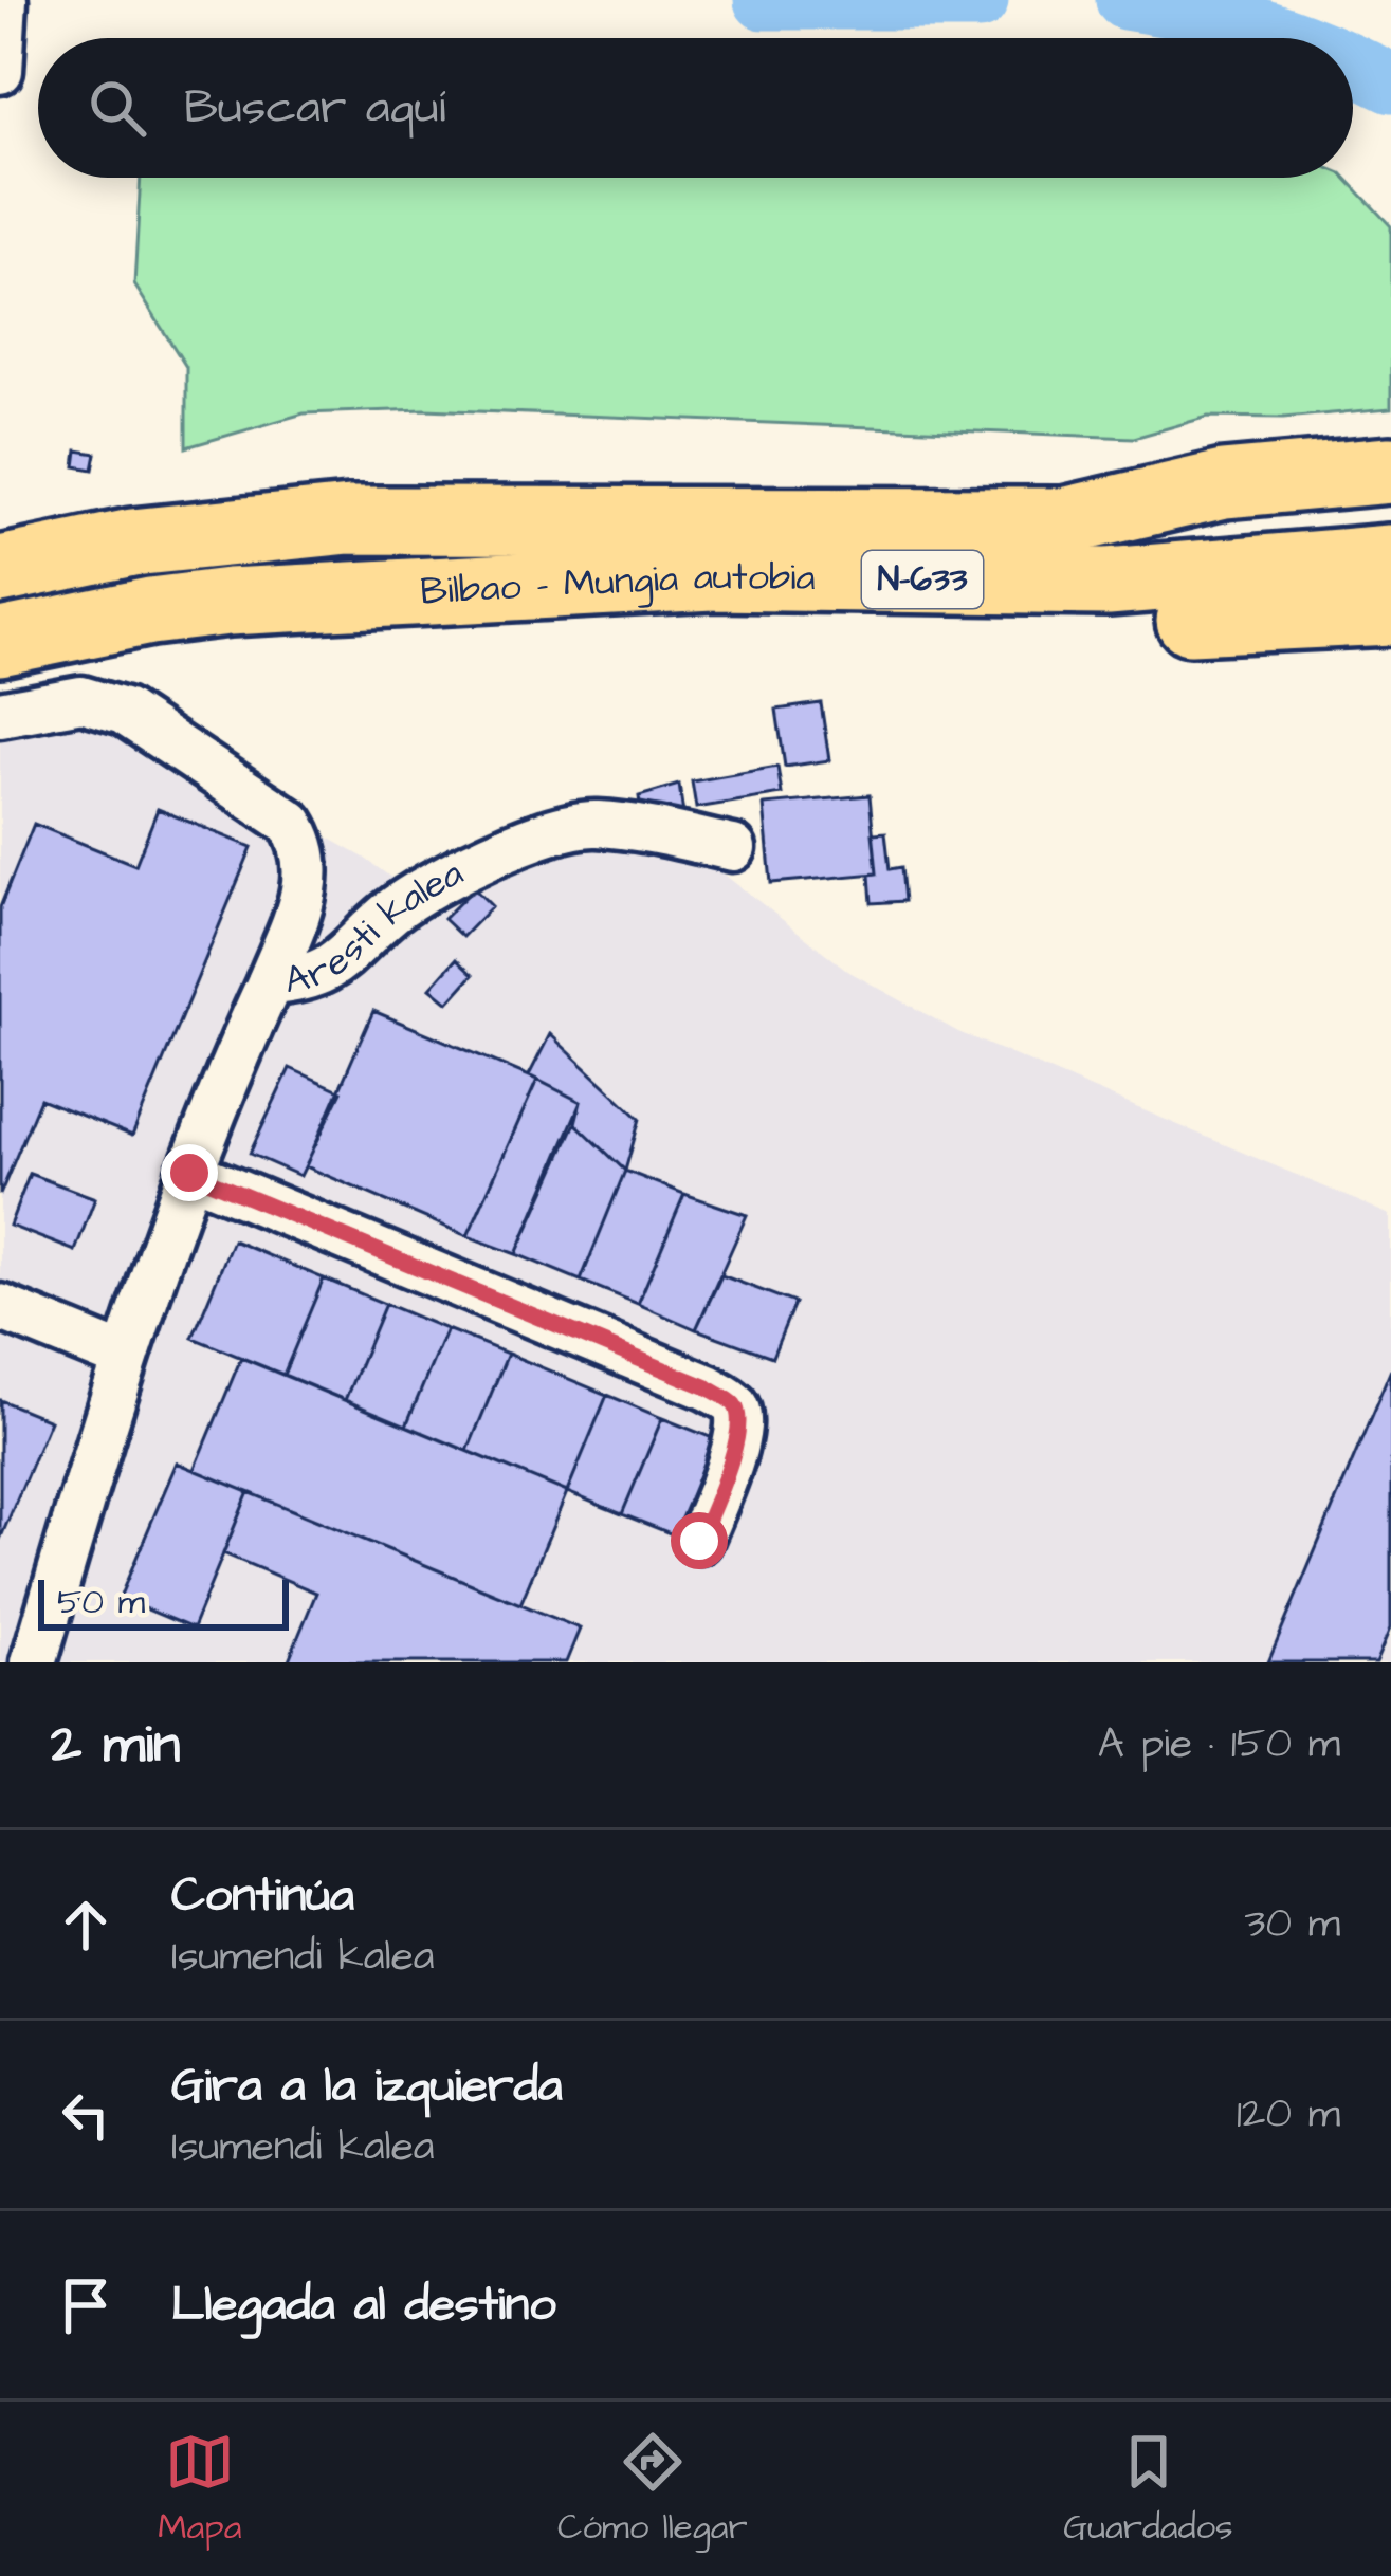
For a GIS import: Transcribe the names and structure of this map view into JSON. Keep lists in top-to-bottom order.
{
  "streets": {
    "highway": ["N-633", "Bilbao - Mungia autobia"],
    "street": ["Aresti kalea"]
  },
  "crossings": [
    ["N-633", "Bilbao - Mungia autobia"]
  ],
  "scale_bar": "50 m",
  "page": {
    "search": "Buscar aquí",
    "scale": "50 m",
    "heading": ["2 min", "A pie · 150 m"],
    "list": [
      ["Continúa", "Isumendi kalea", "30 m"],
      ["Gira a la izquierda", "Isumendi kalea", "120 m"],
      "Llegada al destino"
    ],
    "nav": ["Mapa", "Cómo llegar", "Guardados"]
  }
}
